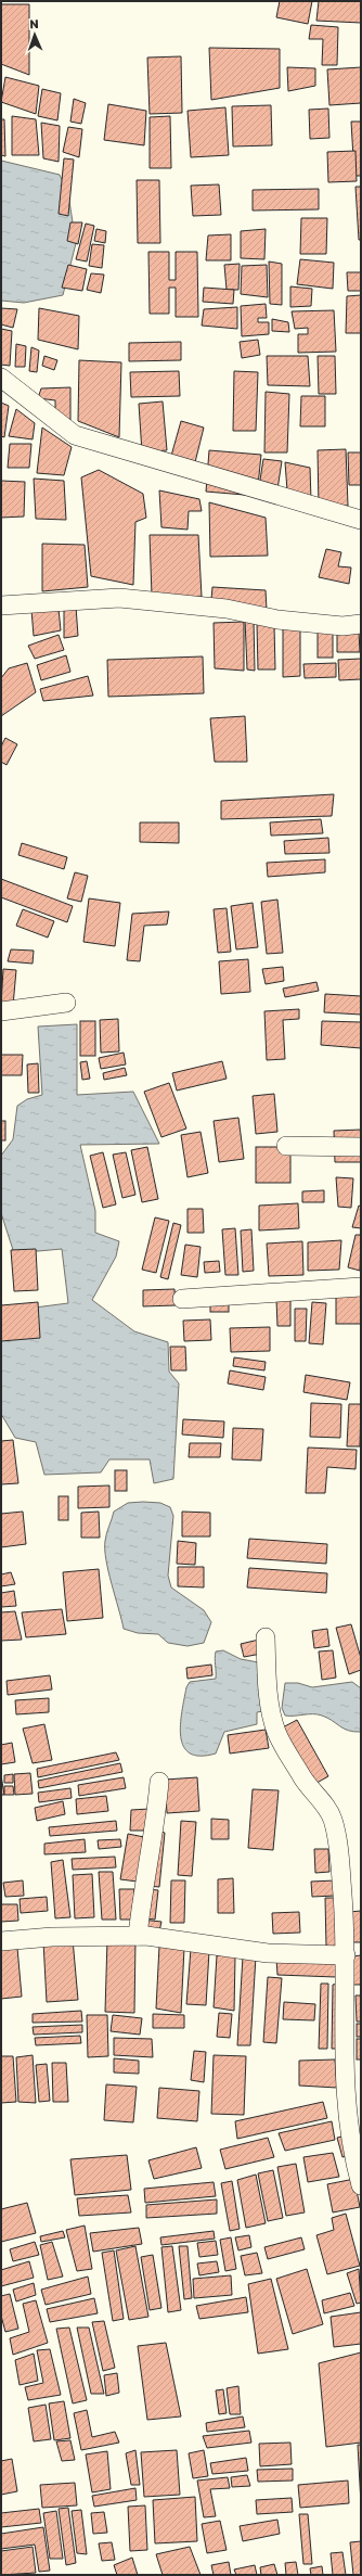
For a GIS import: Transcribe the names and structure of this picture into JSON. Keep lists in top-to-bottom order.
{
  "north": "top"
}
